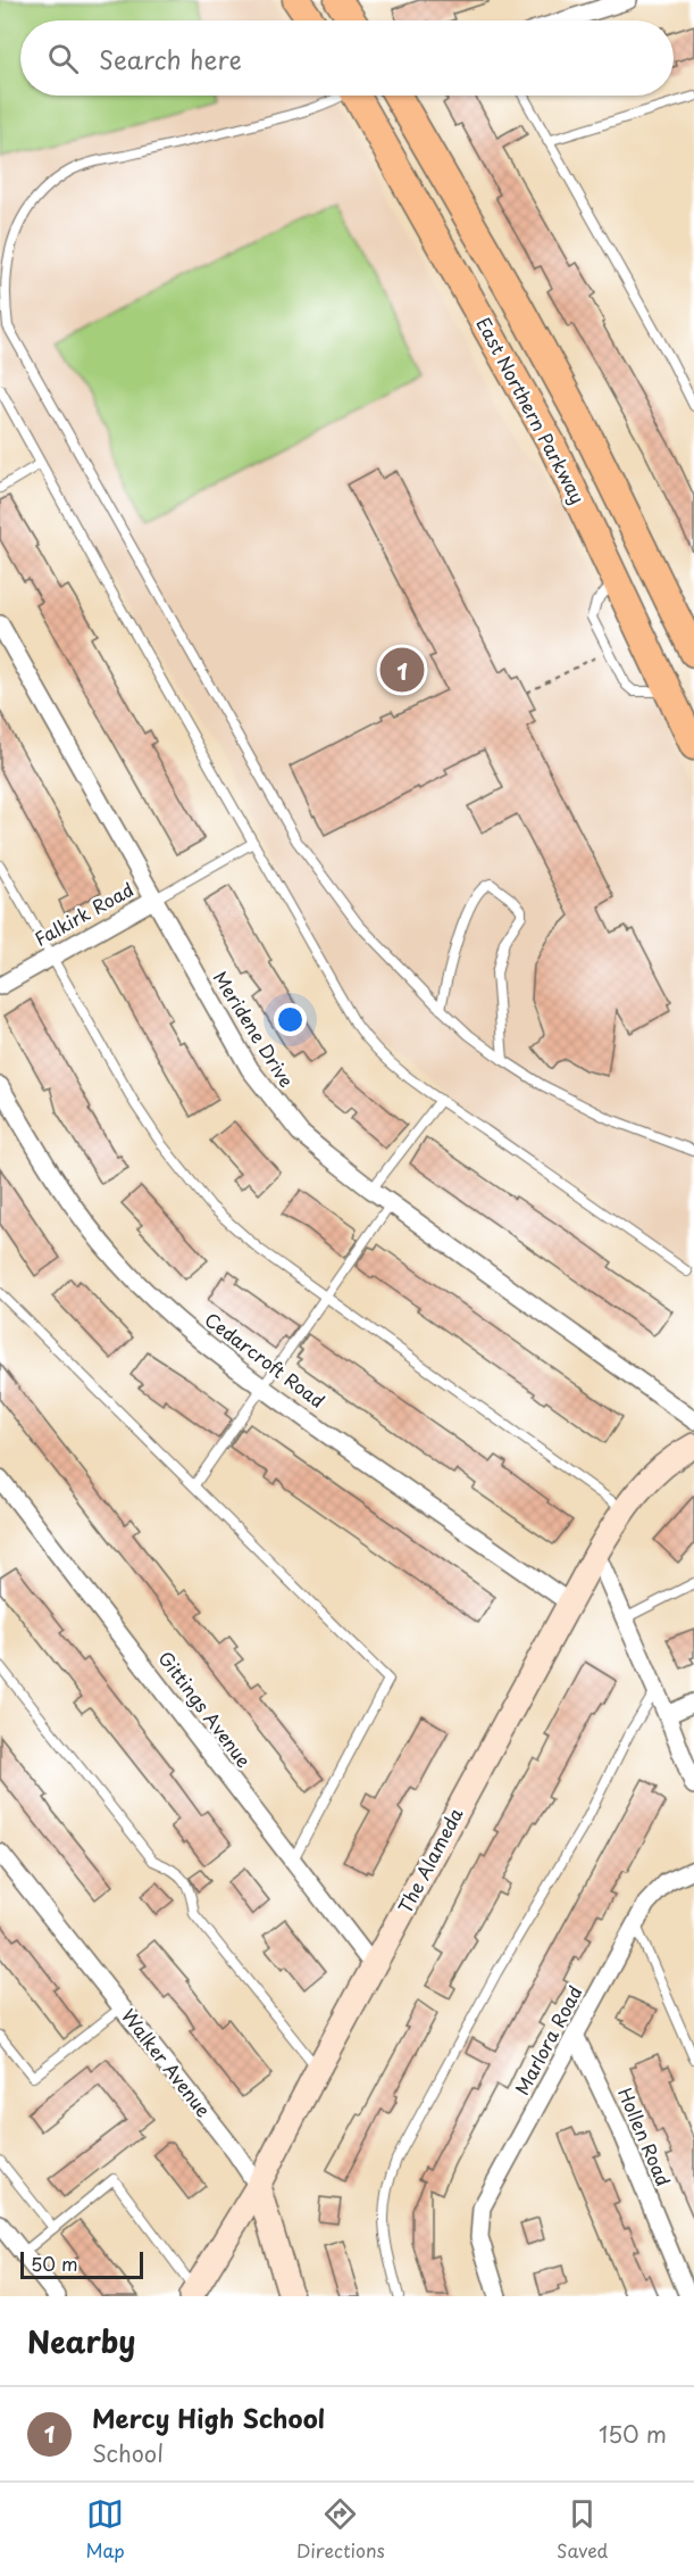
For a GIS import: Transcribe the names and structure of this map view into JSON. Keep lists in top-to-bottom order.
{
  "streets": {
    "main road": ["East Northern Parkway"],
    "street": [
      "Falkirk Road",
      "Meridene Drive",
      "Cedarcroft Road",
      "Gittings Avenue",
      "The Alameda",
      "Marlora Road",
      "Walker Avenue",
      "Hollen Road"
    ]
  },
  "crossings": [
    ["Falkirk Road", "Meridene Drive"],
    ["Cedarcroft Road", "The Alameda"],
    ["Gittings Avenue", "The Alameda"],
    ["The Alameda", "Walker Avenue"],
    ["Marlora Road", "Hollen Road"]
  ],
  "scale_bar": "50 m",
  "page": {
    "search": "Search here",
    "pins": "1",
    "scale": "50 m",
    "heading": "Nearby",
    "list": [
      {
        "mark": "1",
        "name": "Mercy High School",
        "note": "School",
        "value": "150 m"
      }
    ],
    "nav": ["Map", "Directions", "Saved"]
  }
}
